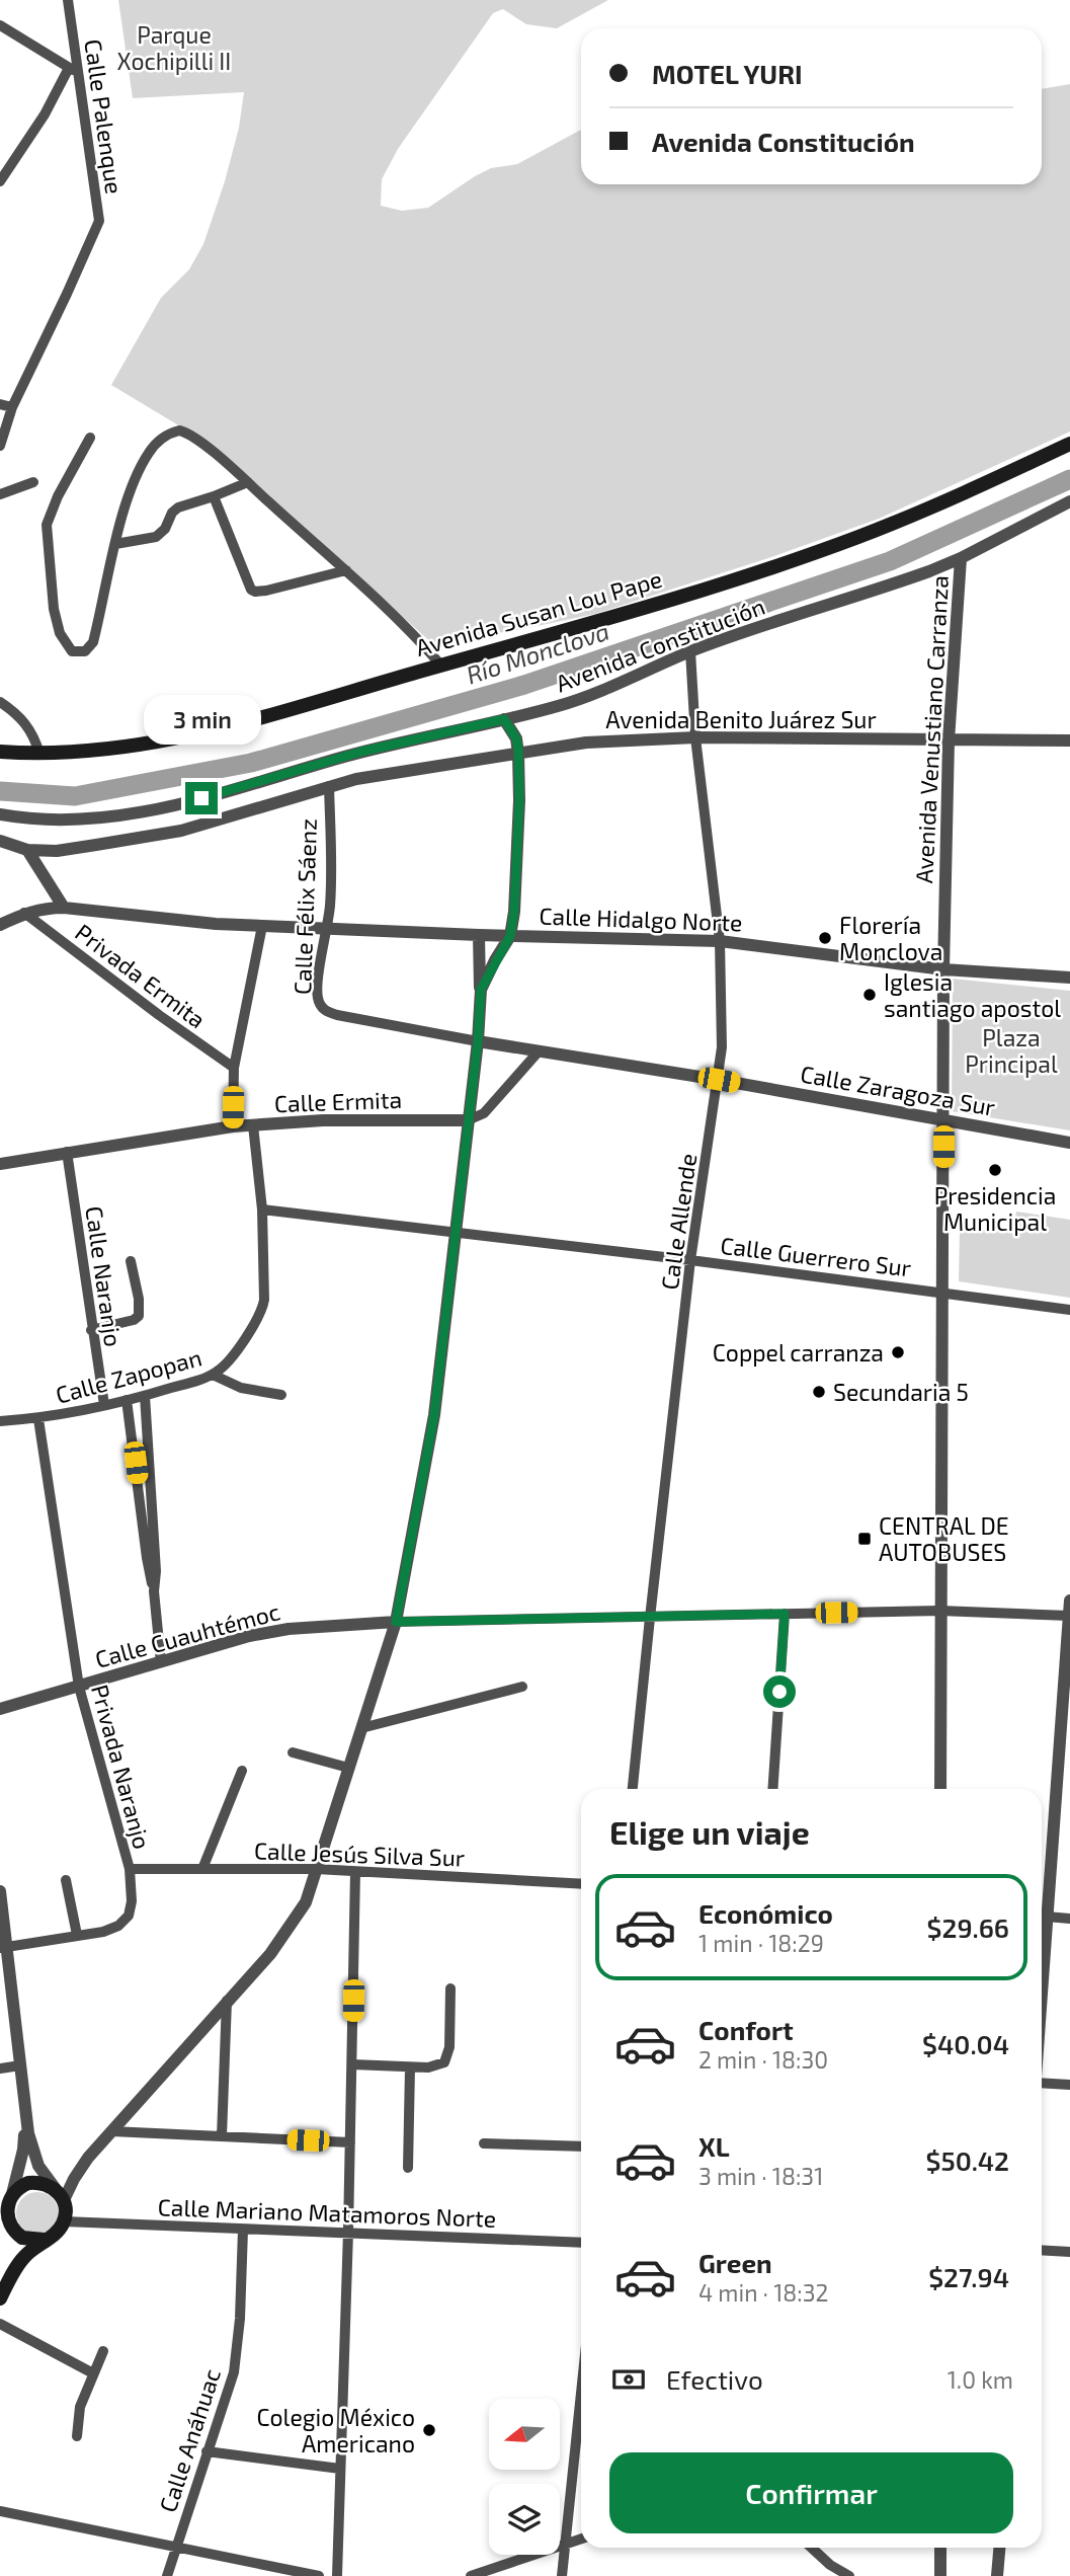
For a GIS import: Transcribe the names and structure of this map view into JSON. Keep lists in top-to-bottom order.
{
  "streets": {
    "main road": ["Avenida Susan Lou Pape"],
    "street": [
      "Calle Palenque",
      "Avenida Constitución",
      "Avenida Benito Juárez Sur",
      "Avenida Venustiano Carranza",
      "Calle Félix Sáenz",
      "Calle Hidalgo Norte",
      "Privada Ermita",
      "Calle Zaragoza Sur",
      "Calle Ermita",
      "Calle Allende",
      "Calle Guerrero Sur",
      "Calle Naranjo",
      "Calle Zapopan",
      "Calle Cuauhtémoc",
      "Privada Naranjo",
      "Calle Jesús Silva Sur",
      "Calle Mariano Matamoros Norte",
      "Calle Anáhuac"
    ]
  },
  "crossings": [
    ["Avenida Constitución", "Avenida Venustiano Carranza"],
    ["Avenida Constitución", "Calle Allende"],
    ["Avenida Benito Juárez Sur", "Avenida Venustiano Carranza"],
    ["Avenida Benito Juárez Sur", "Calle Félix Sáenz"],
    ["Avenida Benito Juárez Sur", "Calle Allende"],
    ["Avenida Venustiano Carranza", "Calle Hidalgo Norte"],
    ["Avenida Venustiano Carranza", "Calle Zaragoza Sur"],
    ["Avenida Venustiano Carranza", "Calle Guerrero Sur"],
    ["Avenida Venustiano Carranza", "Calle Cuauhtémoc"],
    ["Calle Félix Sáenz", "Calle Hidalgo Norte"],
    ["Calle Félix Sáenz", "Calle Zaragoza Sur"],
    ["Calle Félix Sáenz", "Calle Allende"],
    ["Calle Hidalgo Norte", "Privada Ermita"],
    ["Calle Hidalgo Norte", "Calle Allende"],
    ["Calle Zaragoza Sur", "Calle Allende"],
    ["Calle Ermita", "Calle Naranjo"],
    ["Calle Ermita", "Calle Zapopan"],
    ["Calle Allende", "Calle Guerrero Sur"],
    ["Calle Allende", "Calle Cuauhtémoc"],
    ["Calle Guerrero Sur", "Calle Zapopan"],
    ["Calle Naranjo", "Calle Zapopan"],
    ["Calle Zapopan", "Privada Naranjo"],
    ["Calle Cuauhtémoc", "Privada Naranjo"],
    ["Privada Naranjo", "Calle Jesús Silva Sur"],
    ["Calle Mariano Matamoros Norte", "Calle Anáhuac"]
  ],
  "water": ["Río Monclova"],
  "parks": ["Parque Xochipilli II", "Plaza Principal"],
  "places": {
    "other": [
      "Florería Monclova",
      "Iglesia santiago apostol",
      "Presidencia Municipal",
      "Coppel carranza",
      "Secundaria 5",
      "Colegio México Americano"
    ],
    "transit": ["CENTRAL DE AUTOBUSES"]
  },
  "north": "left",
  "page": {
    "banner": ["MOTEL YURI", "Avenida Constitución"],
    "bubble": "3 min",
    "heading": "Elige un viaje",
    "list": [
      {
        "name": "Económico",
        "note": "1 min · 18:29",
        "value": "$29.66"
      },
      {
        "name": "Confort",
        "note": "2 min · 18:30",
        "value": "$40.04"
      },
      {
        "name": "XL",
        "note": "3 min · 18:31",
        "value": "$50.42"
      },
      {
        "name": "Green",
        "note": "4 min · 18:32",
        "value": "$27.94"
      }
    ],
    "pay": ["Efectivo", "1.0 km"],
    "buttons": "Confirmar"
  }
}
